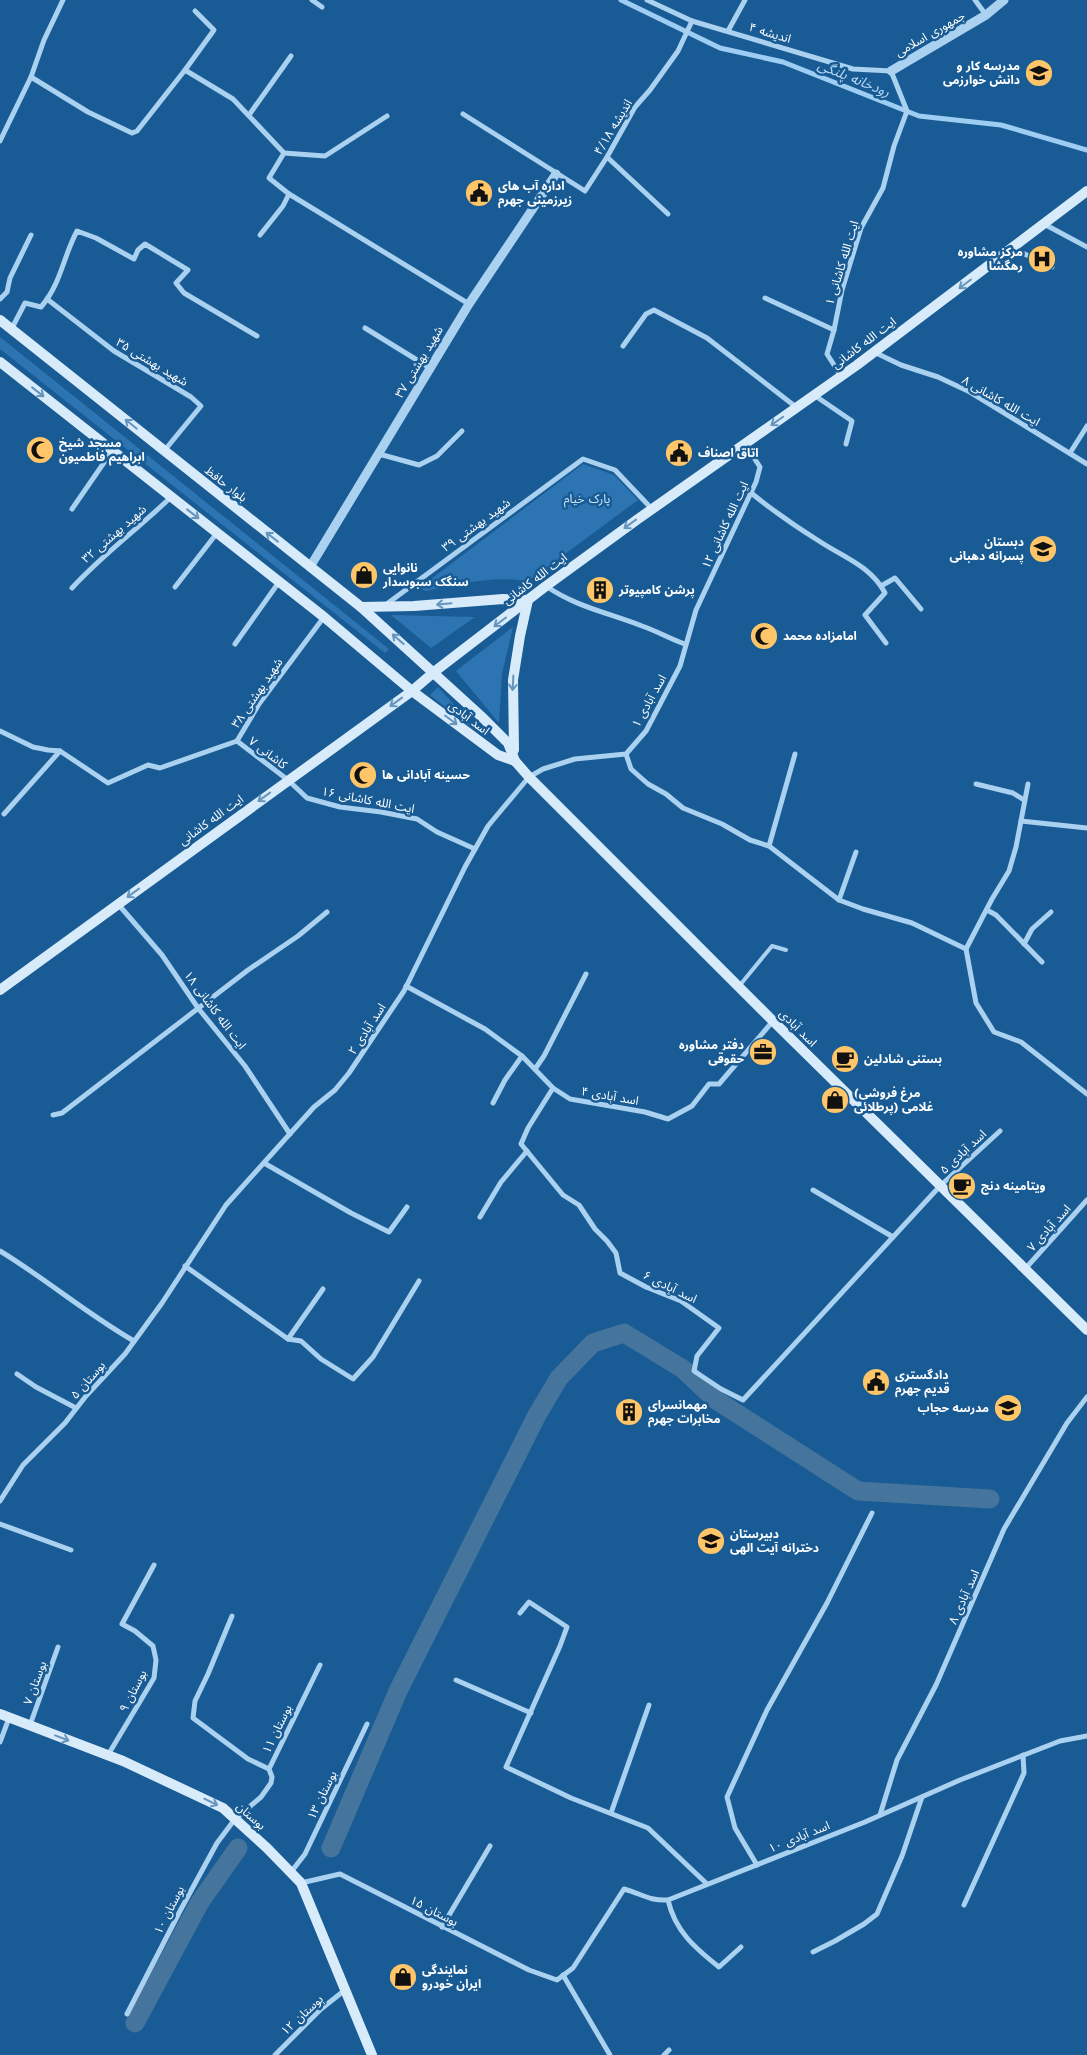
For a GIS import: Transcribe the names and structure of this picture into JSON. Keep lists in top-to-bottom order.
{
  "streets": {
    "main road": [
      "ایت الله کاشانی",
      "بلوار حافظ",
      "اسد آبادی",
      "بوستان"
    ],
    "street": [
      "اندیشه ۴",
      "جمهوری اسلامی",
      "اندیشه ۴/۱۸",
      "ایت الله کاشانی ۱",
      "شهید بهشتی ۳۵",
      "شهید بهشتی ۳۷",
      "ایت الله کاشانی ۸",
      "شهید بهشتی ۳۹",
      "ایت الله کاشانی ۱۲",
      "شهید بهشتی ۳۲",
      "شهید بهشتی ۳۸",
      "اسد آبادی ۱",
      "کاشانی ۷",
      "ایت الله کاشانی ۱۶",
      "ایت الله کاشانی ۱۸",
      "اسد آبادی ۲",
      "اسد آبادی ۴",
      "اسد آبادی ۵",
      "اسد آبادی ۷",
      "اسد آبادی ۶",
      "بوستان ۵",
      "اسد آبادی ۸",
      "بوستان ۷",
      "بوستان ۹",
      "بوستان ۱۱",
      "بوستان ۱۳",
      "اسد آبادی ۱۰",
      "بوستان ۱۰",
      "بوستان ۱۵",
      "۱۲ بوستان"
    ]
  },
  "crossings": [
    ["اندیشه ۴", "جمهوری اسلامی"],
    ["اندیشه ۴", "اندیشه ۴/۱۸"],
    ["اندیشه ۴", "ایت الله کاشانی ۱"],
    ["جمهوری اسلامی", "ایت الله کاشانی ۱"],
    ["اندیشه ۴/۱۸", "شهید بهشتی ۳۷"],
    ["ایت الله کاشانی ۱", "ایت الله کاشانی"],
    ["ایت الله کاشانی", "ایت الله کاشانی ۸"],
    ["ایت الله کاشانی", "بلوار حافظ"],
    ["ایت الله کاشانی", "شهید بهشتی ۳۹"],
    ["ایت الله کاشانی", "ایت الله کاشانی ۱۲"],
    ["ایت الله کاشانی", "اسد آبادی"],
    ["ایت الله کاشانی", "کاشانی ۷"],
    ["ایت الله کاشانی", "ایت الله کاشانی ۱۶"],
    ["ایت الله کاشانی", "ایت الله کاشانی ۱۸"],
    ["شهید بهشتی ۳۵", "بلوار حافظ"],
    ["شهید بهشتی ۳۷", "بلوار حافظ"],
    ["بلوار حافظ", "اسد آبادی"],
    ["ایت الله کاشانی ۱۲", "اسد آبادی ۱"],
    ["شهید بهشتی ۳۸", "کاشانی ۷"],
    ["اسد آبادی", "اسد آبادی ۲"],
    ["اسد آبادی", "اسد آبادی ۴"],
    ["اسد آبادی", "اسد آبادی ۵"],
    ["اسد آبادی", "اسد آبادی ۷"],
    ["اسد آبادی", "اسد آبادی ۶"],
    ["کاشانی ۷", "ایت الله کاشانی ۱۶"],
    ["ایت الله کاشانی ۱۶", "اسد آبادی ۲"],
    ["ایت الله کاشانی ۱۸", "اسد آبادی ۲"],
    ["اسد آبادی ۲", "اسد آبادی ۴"],
    ["اسد آبادی ۲", "بوستان ۵"],
    ["اسد آبادی ۵", "اسد آبادی ۶"],
    ["اسد آبادی ۸", "اسد آبادی ۱۰"],
    ["بوستان ۷", "بوستان"],
    ["بوستان ۹", "بوستان"],
    ["بوستان ۱۱", "بوستان"],
    ["بوستان ۱۱", "بوستان ۱۰"],
    ["بوستان ۱۳", "بوستان"],
    ["بوستان", "بوستان ۱۰"],
    ["بوستان", "بوستان ۱۵"],
    ["بوستان", "۱۲ بوستان"]
  ],
  "one_way": ["ایت الله کاشانی", "بوستان"],
  "water": ["رودخانه پلنگی"],
  "parks": ["پارک خیام"],
  "places": {
    "school or university": [
      "مدرسه کار و دانش خوارزمی",
      "دبستان پسرانه دهبانی",
      "مدرسه حجاب",
      "دبیرستان دخترانه آیت الهی"
    ],
    "public building": ["اداره آب های زیرزمینی جهرم", "اتاق اصناف", "دادگستری قدیم جهرم"],
    "hospital": ["مرکز مشاوره رهگشا"],
    "mosque": ["مسجد شیخ ابراهیم فاطمیون", "امامزاده محمد", "حسینه آبادانی ها"],
    "shop": ["نانوایی سنگک سبوسدار", "(مرغ فروشی غلامی (پرطلائی", "نمایندگی ایران خودرو"],
    "building": ["پرشن کامپیوتر", "مهمانسرای مخابرات جهرم"],
    "office": ["دفتر مشاوره حقوقی"],
    "cafe": ["بستنی شادلین", "ویتامینه دنج"]
  }
}
